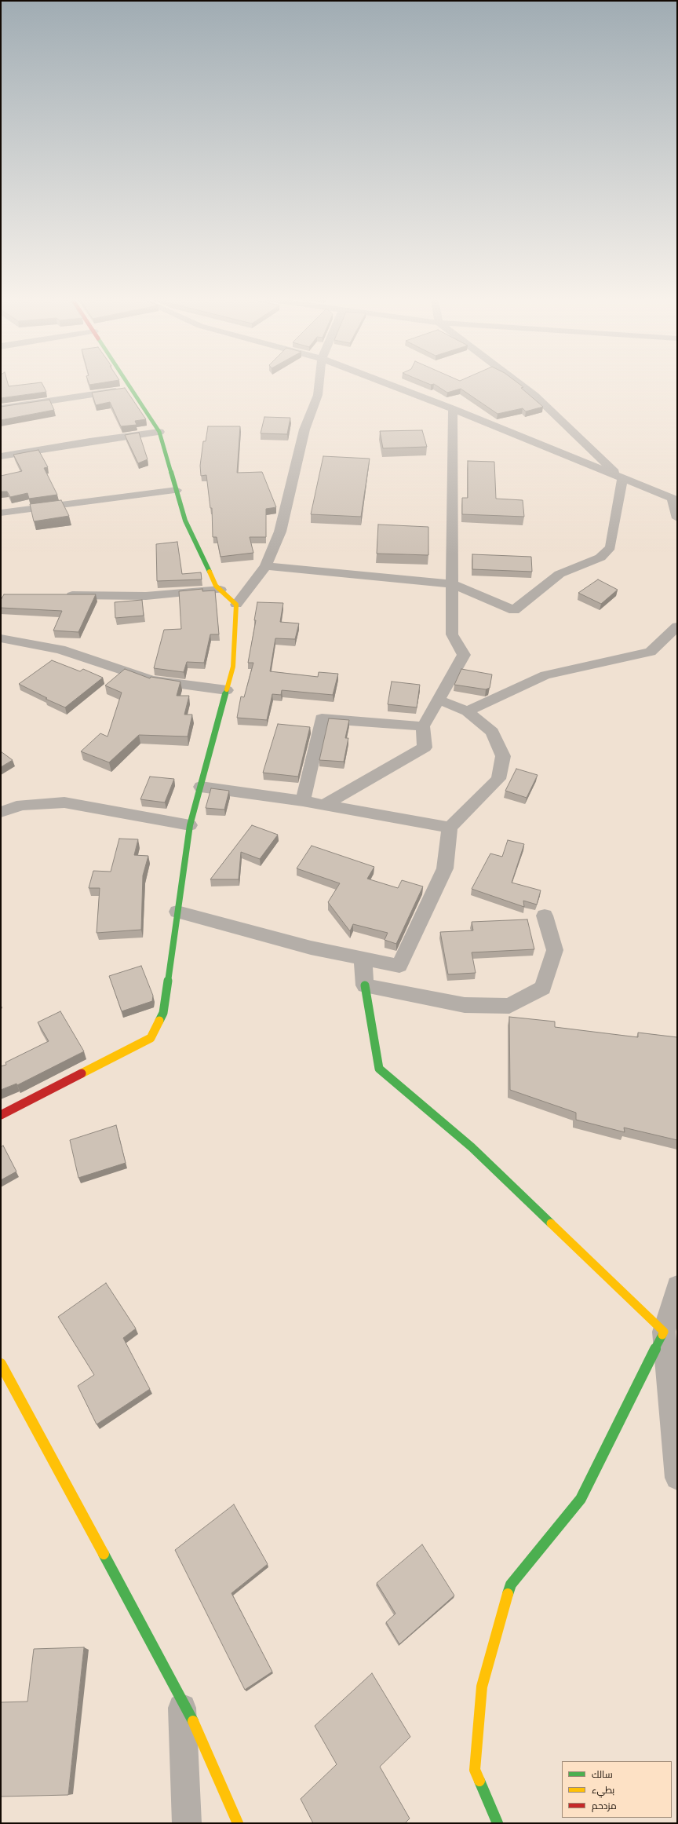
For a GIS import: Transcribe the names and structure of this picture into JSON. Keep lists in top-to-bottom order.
{
  "legend": ["سالك", "بطيء", "مزدحم"]
}
